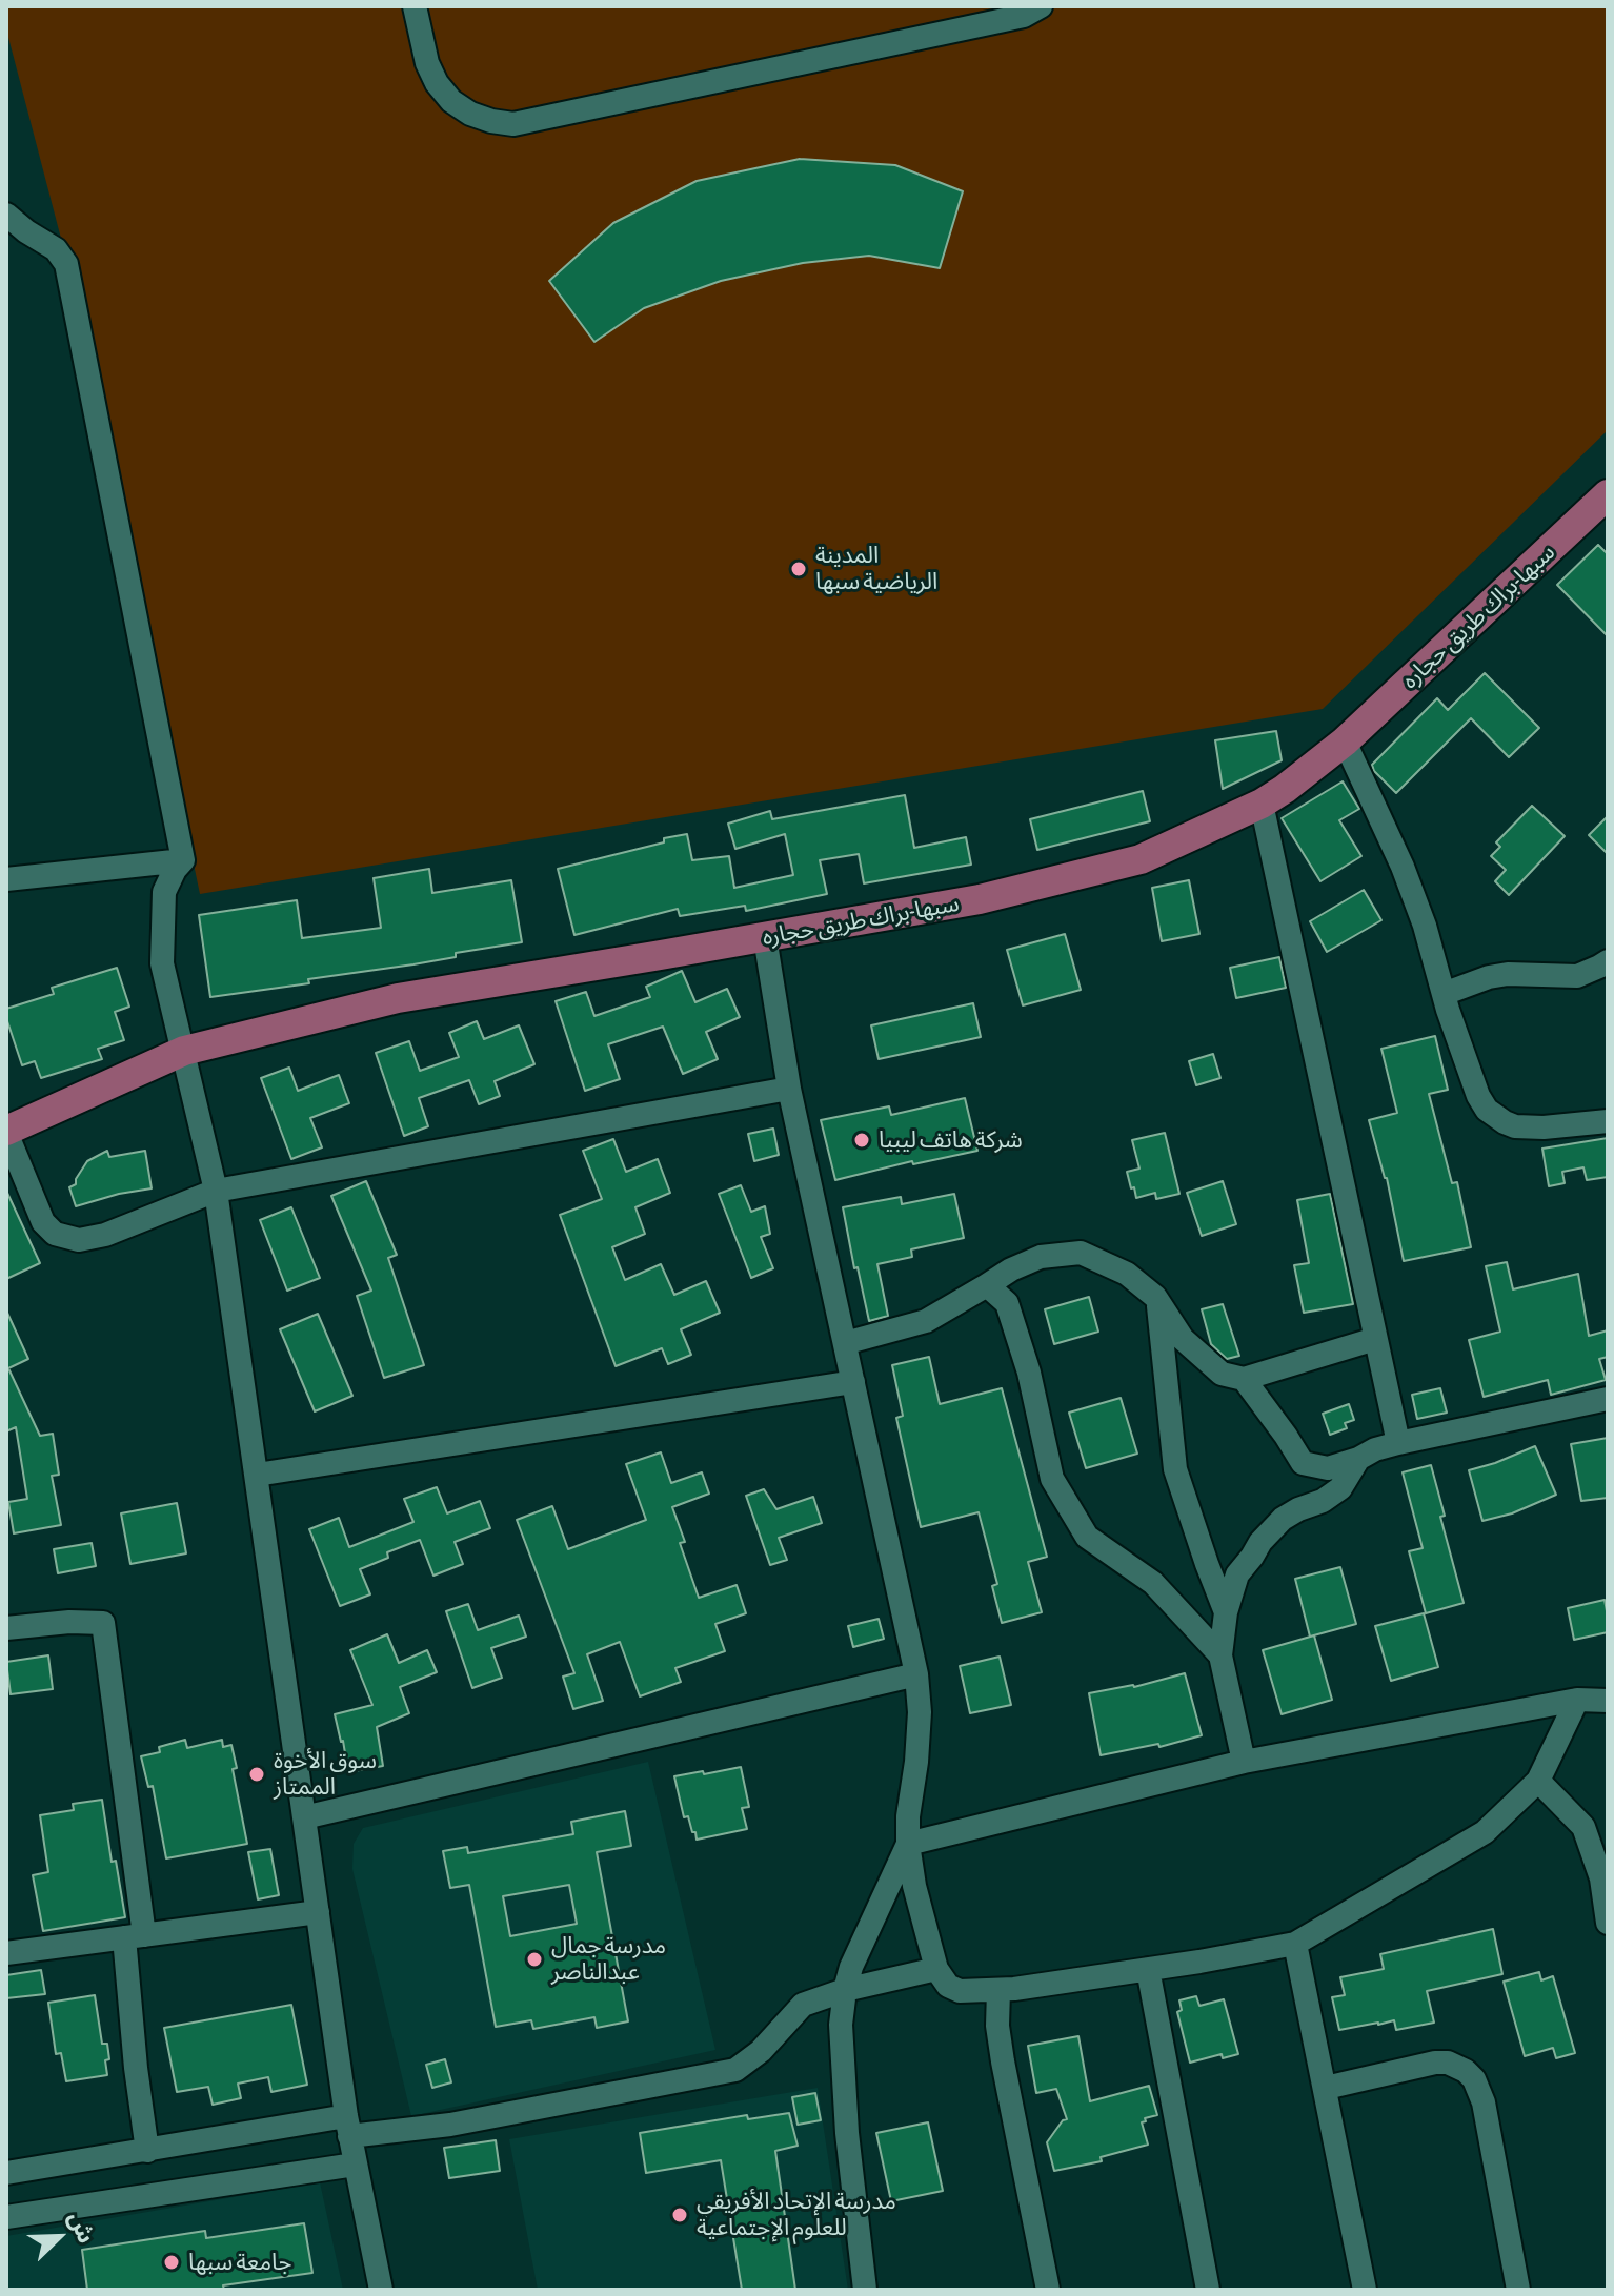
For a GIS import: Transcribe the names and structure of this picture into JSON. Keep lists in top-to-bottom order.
{
  "streets": {
    "main road": ["سبها-براك طريق حجاره"]
  },
  "places": [
    "المدينة الرياضية سبها",
    "شركة هاتف ليبيا",
    "سوق الأخوة الممتاز",
    "مدرسة جمال عبدالناصر",
    "مدرسة الإتحاد الأفريقي للعلوم الإجتماعية",
    "جامعة سبها"
  ],
  "north": "top right"
}
